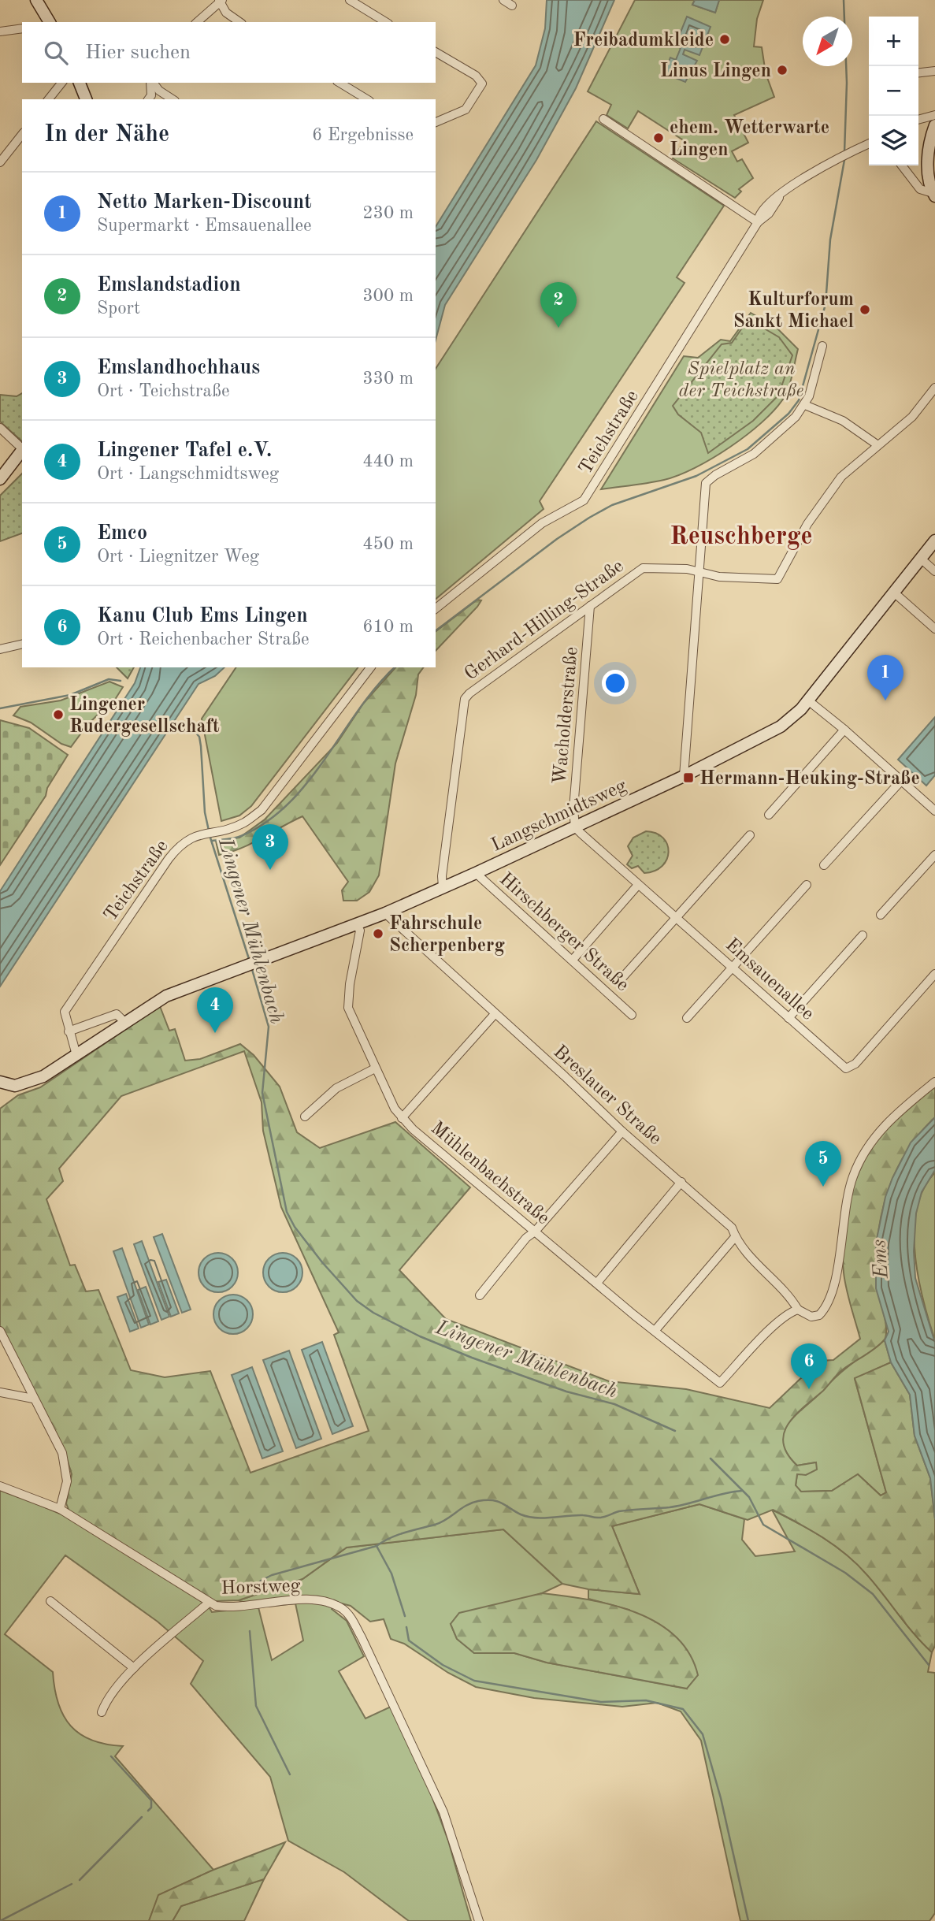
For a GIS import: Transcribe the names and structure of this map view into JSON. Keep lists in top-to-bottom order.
{
  "streets": {
    "street": [
      "Teichstraße",
      "Gerhard-Hilling-Straße",
      "Wacholderstraße",
      "Langschmidtsweg",
      "Hirschberger Straße",
      "Emsauenallee",
      "Breslauer Straße",
      "Mühlenbachstraße",
      "Horstweg"
    ]
  },
  "crossings": [
    ["Teichstraße", "Langschmidtsweg"],
    ["Gerhard-Hilling-Straße", "Wacholderstraße"],
    ["Gerhard-Hilling-Straße", "Langschmidtsweg"],
    ["Wacholderstraße", "Langschmidtsweg"],
    ["Wacholderstraße", "Emsauenallee"],
    ["Langschmidtsweg", "Hirschberger Straße"],
    ["Langschmidtsweg", "Emsauenallee"],
    ["Langschmidtsweg", "Breslauer Straße"],
    ["Langschmidtsweg", "Mühlenbachstraße"],
    ["Breslauer Straße", "Mühlenbachstraße"]
  ],
  "districts": ["Reuschberge"],
  "water": ["Lingener Mühlenbach", "Ems"],
  "parks": ["Spielplatz an der Teichstraße"],
  "places": {
    "other": [
      "Freibadumkleide",
      "Linus Lingen",
      "ehem. Wetterwarte Lingen",
      "Kulturforum Sankt Michael",
      "Lingener Rudergesellschaft",
      "Fahrschule Scherpenberg"
    ],
    "transit": ["Hermann-Heuking-Straße"]
  },
  "north": "bottom left",
  "page": {
    "map_buttons": ["+", "−"],
    "search": "Hier suchen",
    "heading": ["In der Nähe", "6 Ergebnisse"],
    "list": [
      {
        "mark": "1",
        "name": "Netto Marken-Discount",
        "note": "Supermarkt · Emsauenallee",
        "value": "230 m"
      },
      {
        "mark": "2",
        "name": "Emslandstadion",
        "note": "Sport",
        "value": "300 m"
      },
      {
        "mark": "3",
        "name": "Emslandhochhaus",
        "note": "Ort · Teichstraße",
        "value": "330 m"
      },
      {
        "mark": "4",
        "name": "Lingener Tafel e.V.",
        "note": "Ort · Langschmidtsweg",
        "value": "440 m"
      },
      {
        "mark": "5",
        "name": "Emco",
        "note": "Ort · Liegnitzer Weg",
        "value": "450 m"
      },
      {
        "mark": "6",
        "name": "Kanu Club Ems Lingen",
        "note": "Ort · Reichenbacher Straße",
        "value": "610 m"
      }
    ],
    "pins": [
      "2",
      "1",
      "3",
      "4",
      "5",
      "6"
    ]
  }
}
